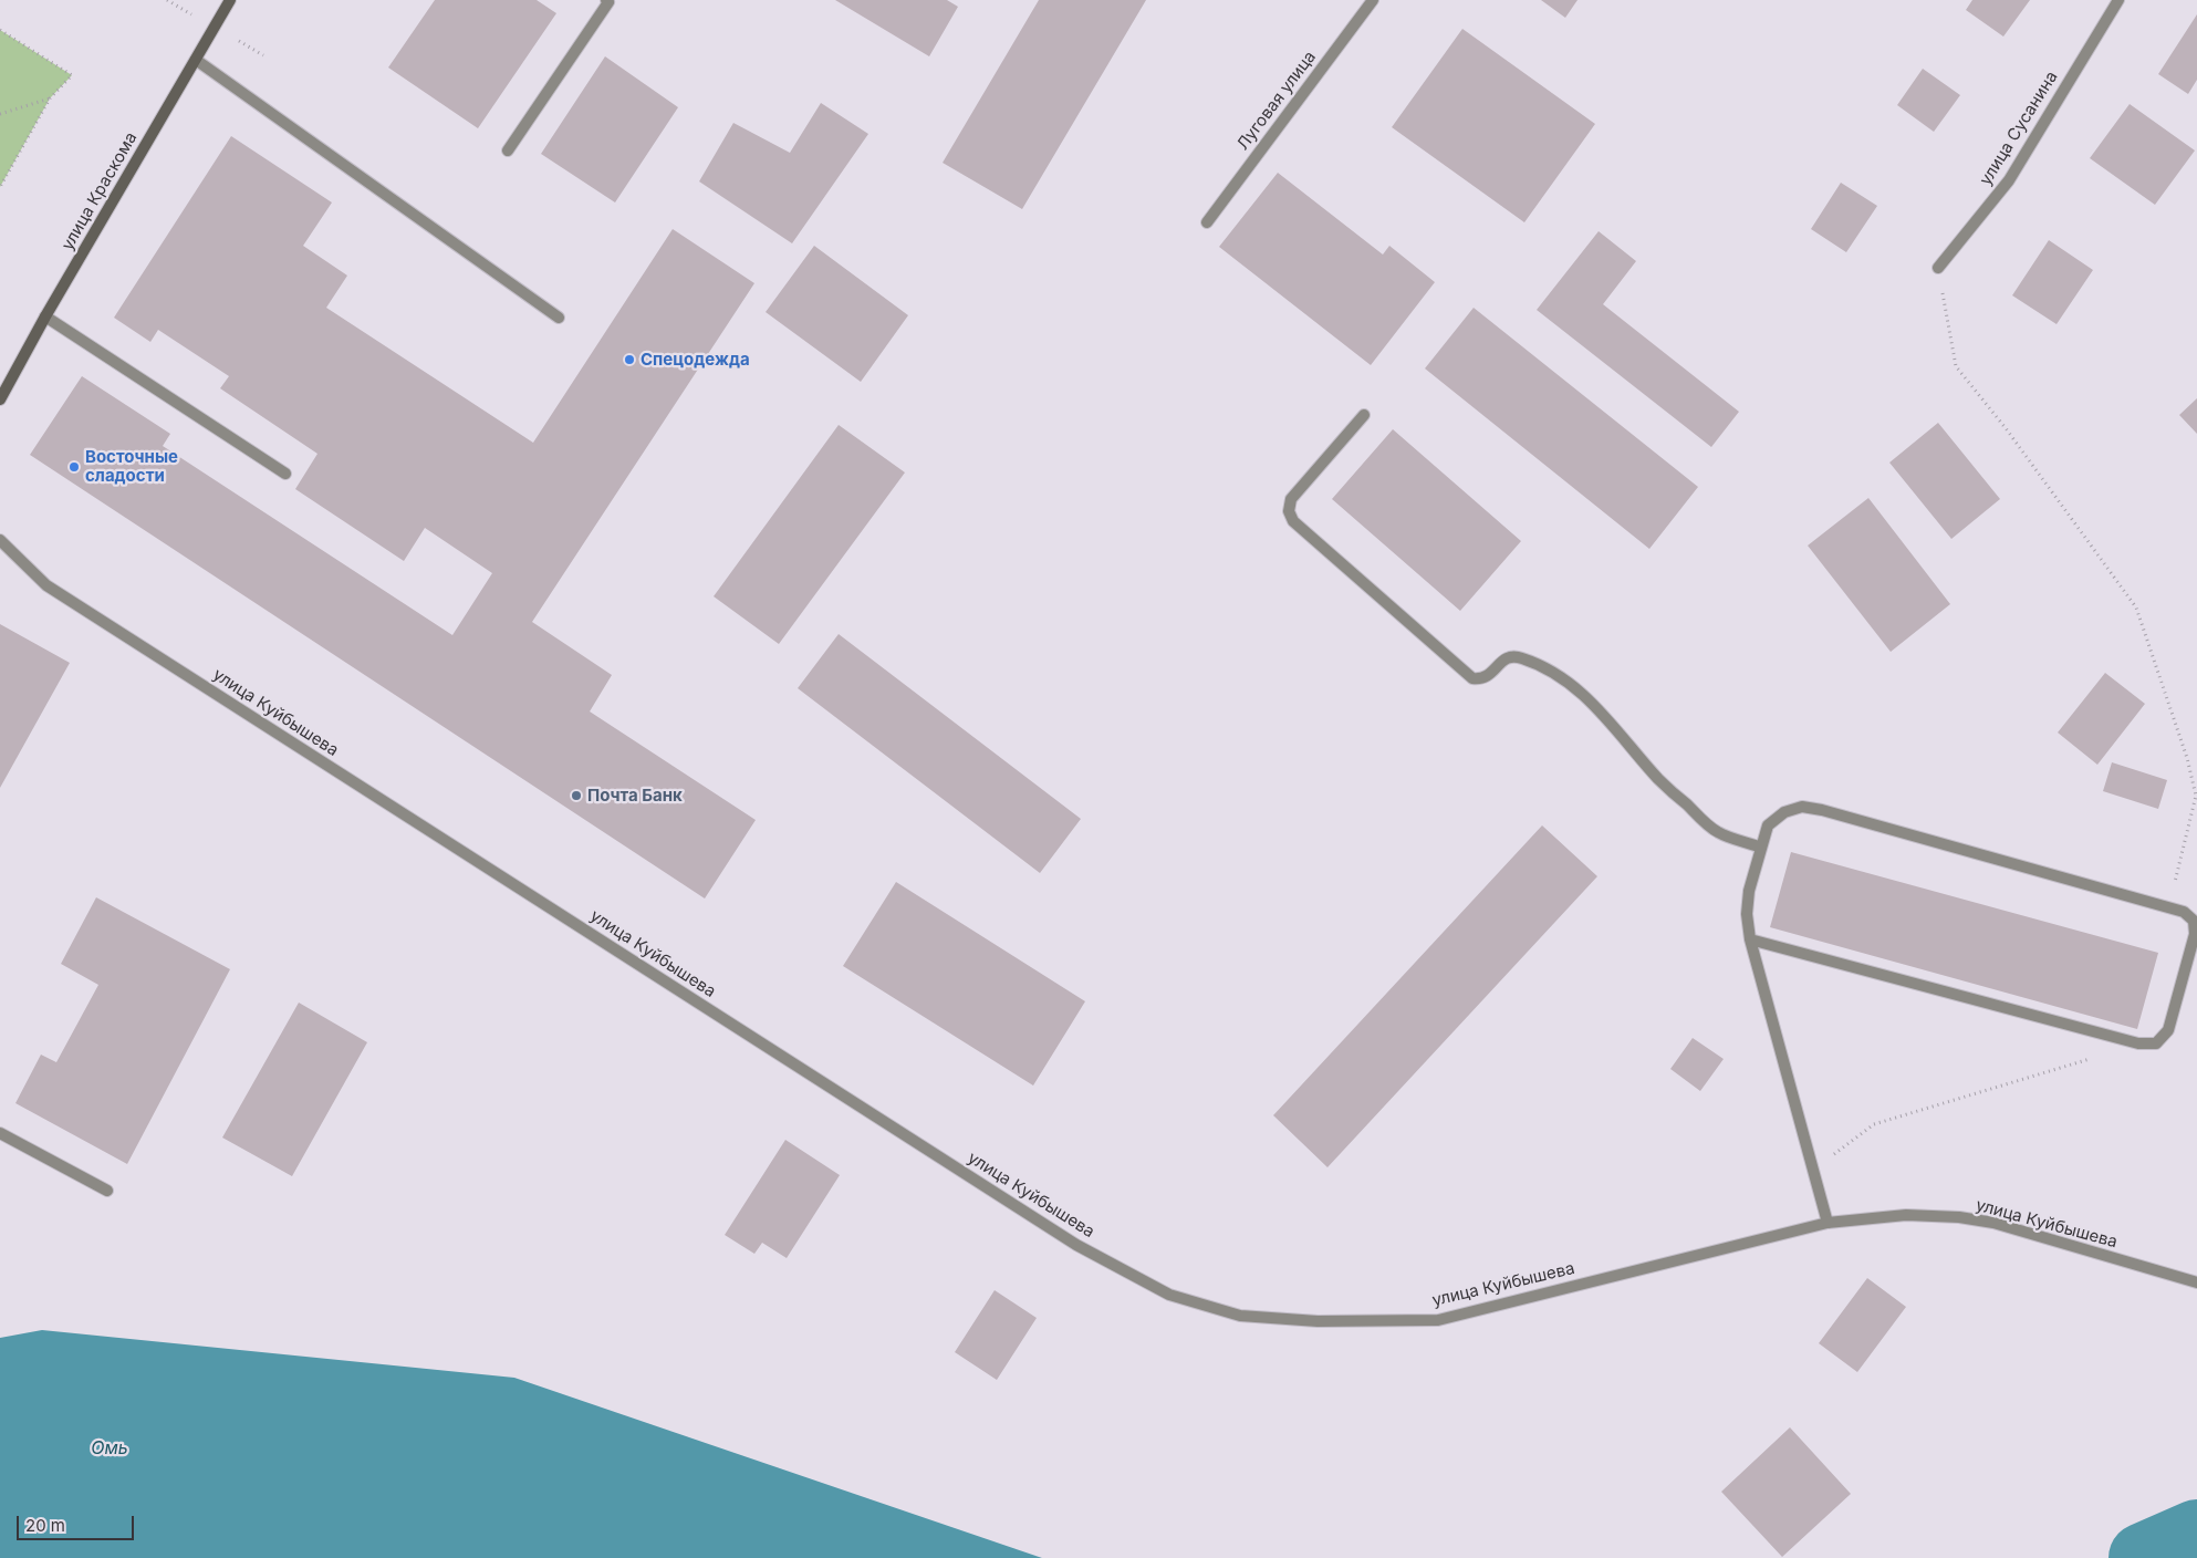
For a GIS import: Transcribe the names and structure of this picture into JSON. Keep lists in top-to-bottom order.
{
  "streets": {
    "main road": ["улица Краскома"],
    "street": ["Луговая улица", "улица Сусанина", "улица Куйбышева"]
  },
  "water": ["Омь"],
  "places": ["Спецодежда", "Восточные сладости", "Почта Банк"],
  "scale_bar": "20 m"
}
